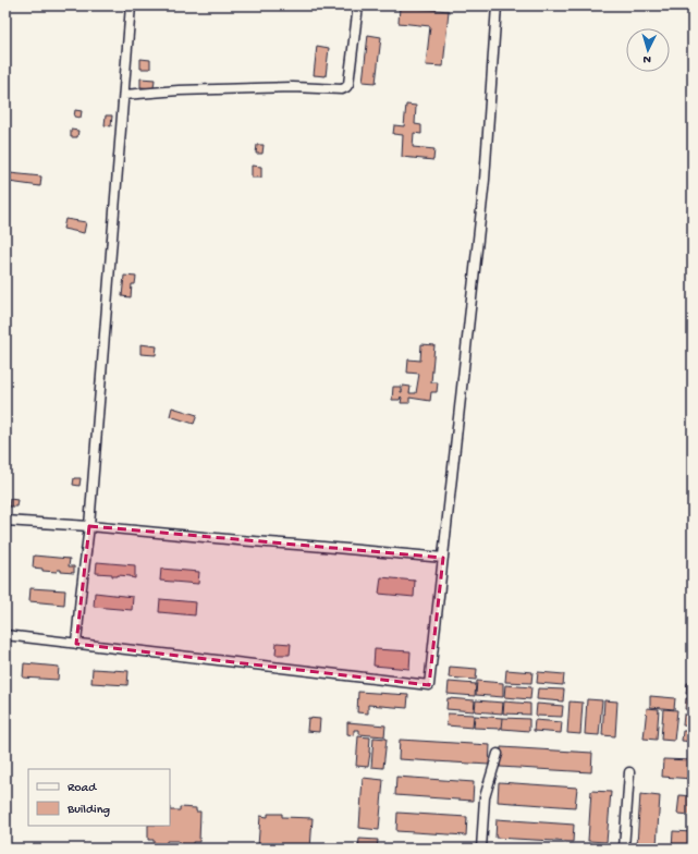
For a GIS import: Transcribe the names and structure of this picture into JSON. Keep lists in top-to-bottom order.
{
  "legend": ["Road", "Building"],
  "north": "bottom"
}
